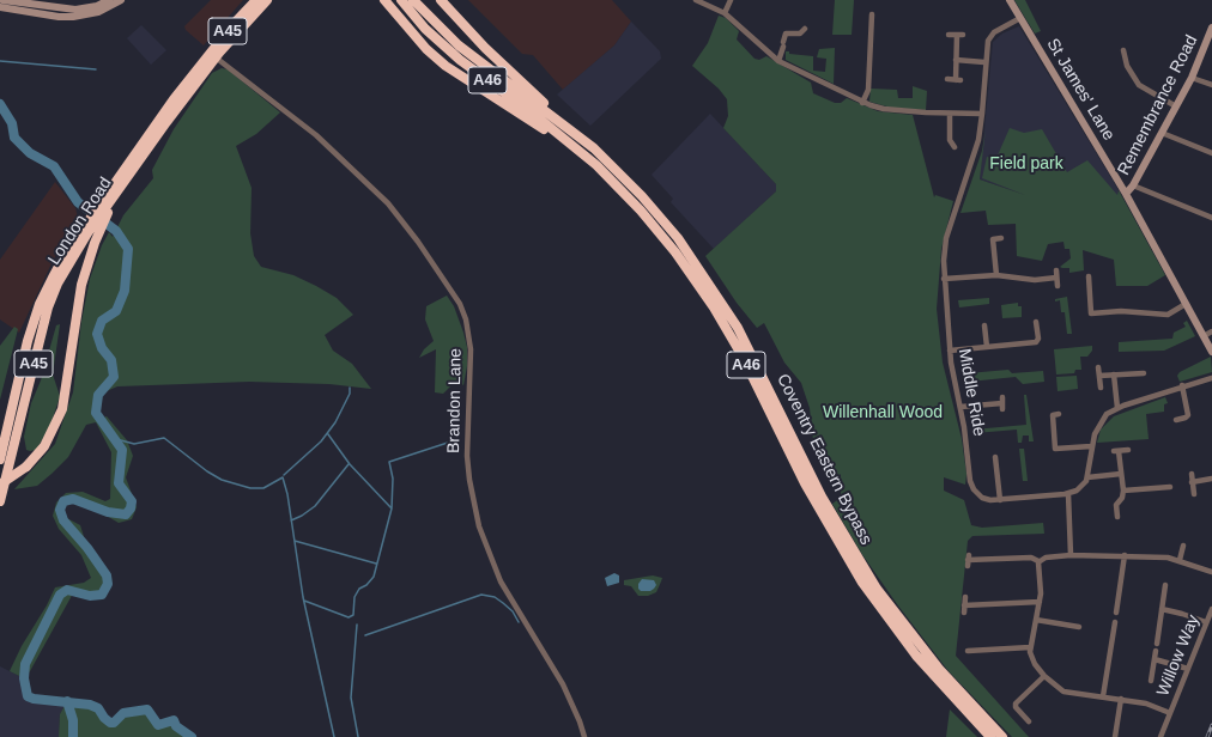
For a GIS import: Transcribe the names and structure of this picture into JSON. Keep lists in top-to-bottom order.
{
  "streets": {
    "highway": [
      "A45",
      "A46",
      "London Road",
      "Coventry Eastern Bypass"
    ],
    "street": [
      "St James' Lane",
      "Remembrance Road",
      "Middle Ride",
      "Brandon Lane",
      "Willow Way"
    ]
  },
  "crossings": [
    ["St James' Lane", "Remembrance Road"],
    ["St James' Lane", "Middle Ride"],
    ["London Road", "Brandon Lane"]
  ],
  "parks": ["Field park", "Willenhall Wood"]
}
